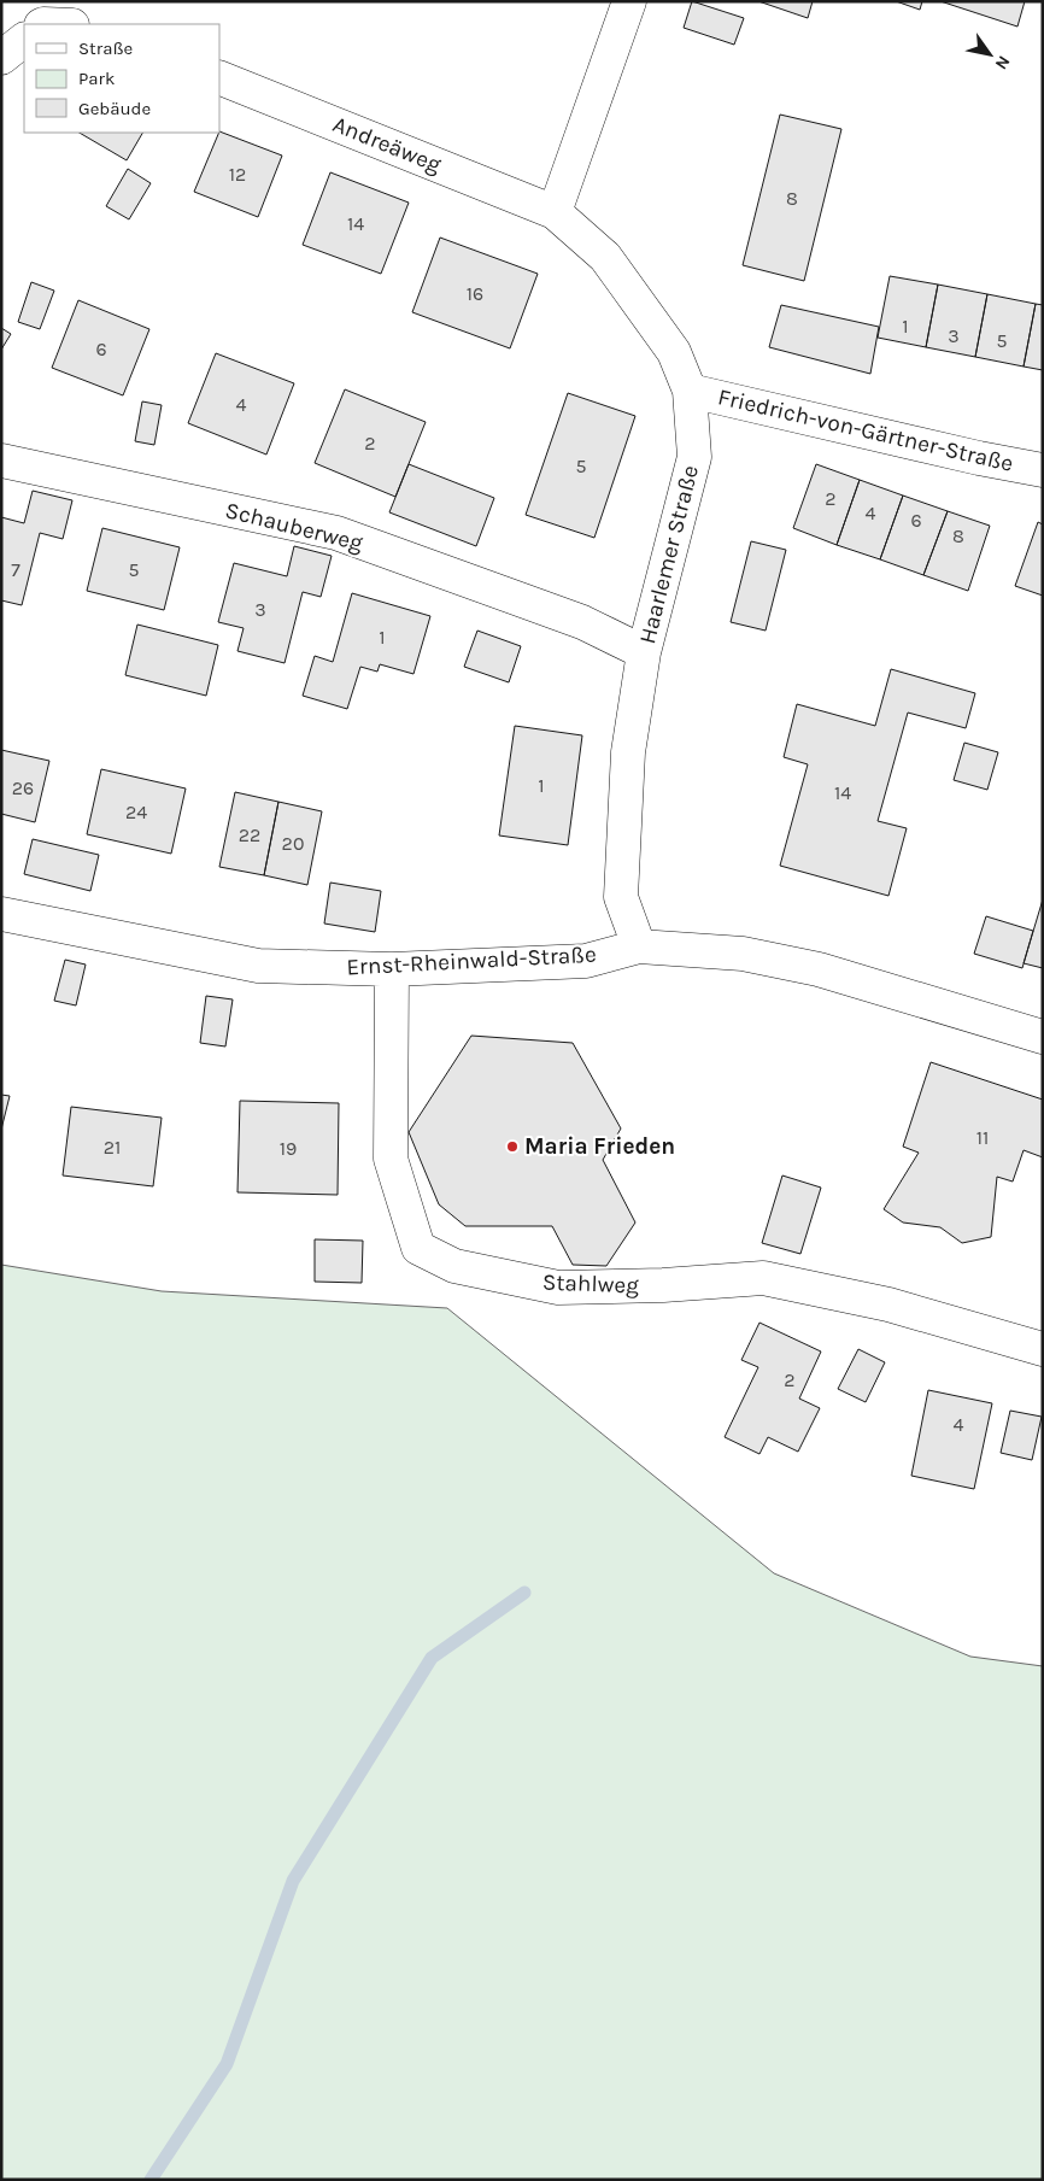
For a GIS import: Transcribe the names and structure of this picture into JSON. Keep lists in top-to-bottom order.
{
  "streets": {
    "street": [
      "Andreäweg",
      "Friedrich-von-Gärtner-Straße",
      "Schauberweg",
      "Haarlemer Straße",
      "Ernst-Rheinwald-Straße",
      "Stahlweg"
    ]
  },
  "crossings": [
    ["Andreäweg", "Haarlemer Straße"],
    ["Friedrich-von-Gärtner-Straße", "Haarlemer Straße"],
    ["Schauberweg", "Haarlemer Straße"],
    ["Haarlemer Straße", "Ernst-Rheinwald-Straße"],
    ["Ernst-Rheinwald-Straße", "Stahlweg"]
  ],
  "places": ["Maria Frieden"],
  "house_numbers": [
    "12",
    "8",
    "14",
    "16",
    "1",
    "3",
    "5",
    "6",
    "4",
    "2",
    "5",
    "2",
    "4",
    "6",
    "8",
    "7",
    "5",
    "3",
    "1",
    "1",
    "26",
    "14",
    "24",
    "22",
    "20",
    "11",
    "21",
    "19",
    "2",
    "4"
  ],
  "legend": ["Straße", "Park", "Gebäude"],
  "north": "bottom right"
}
